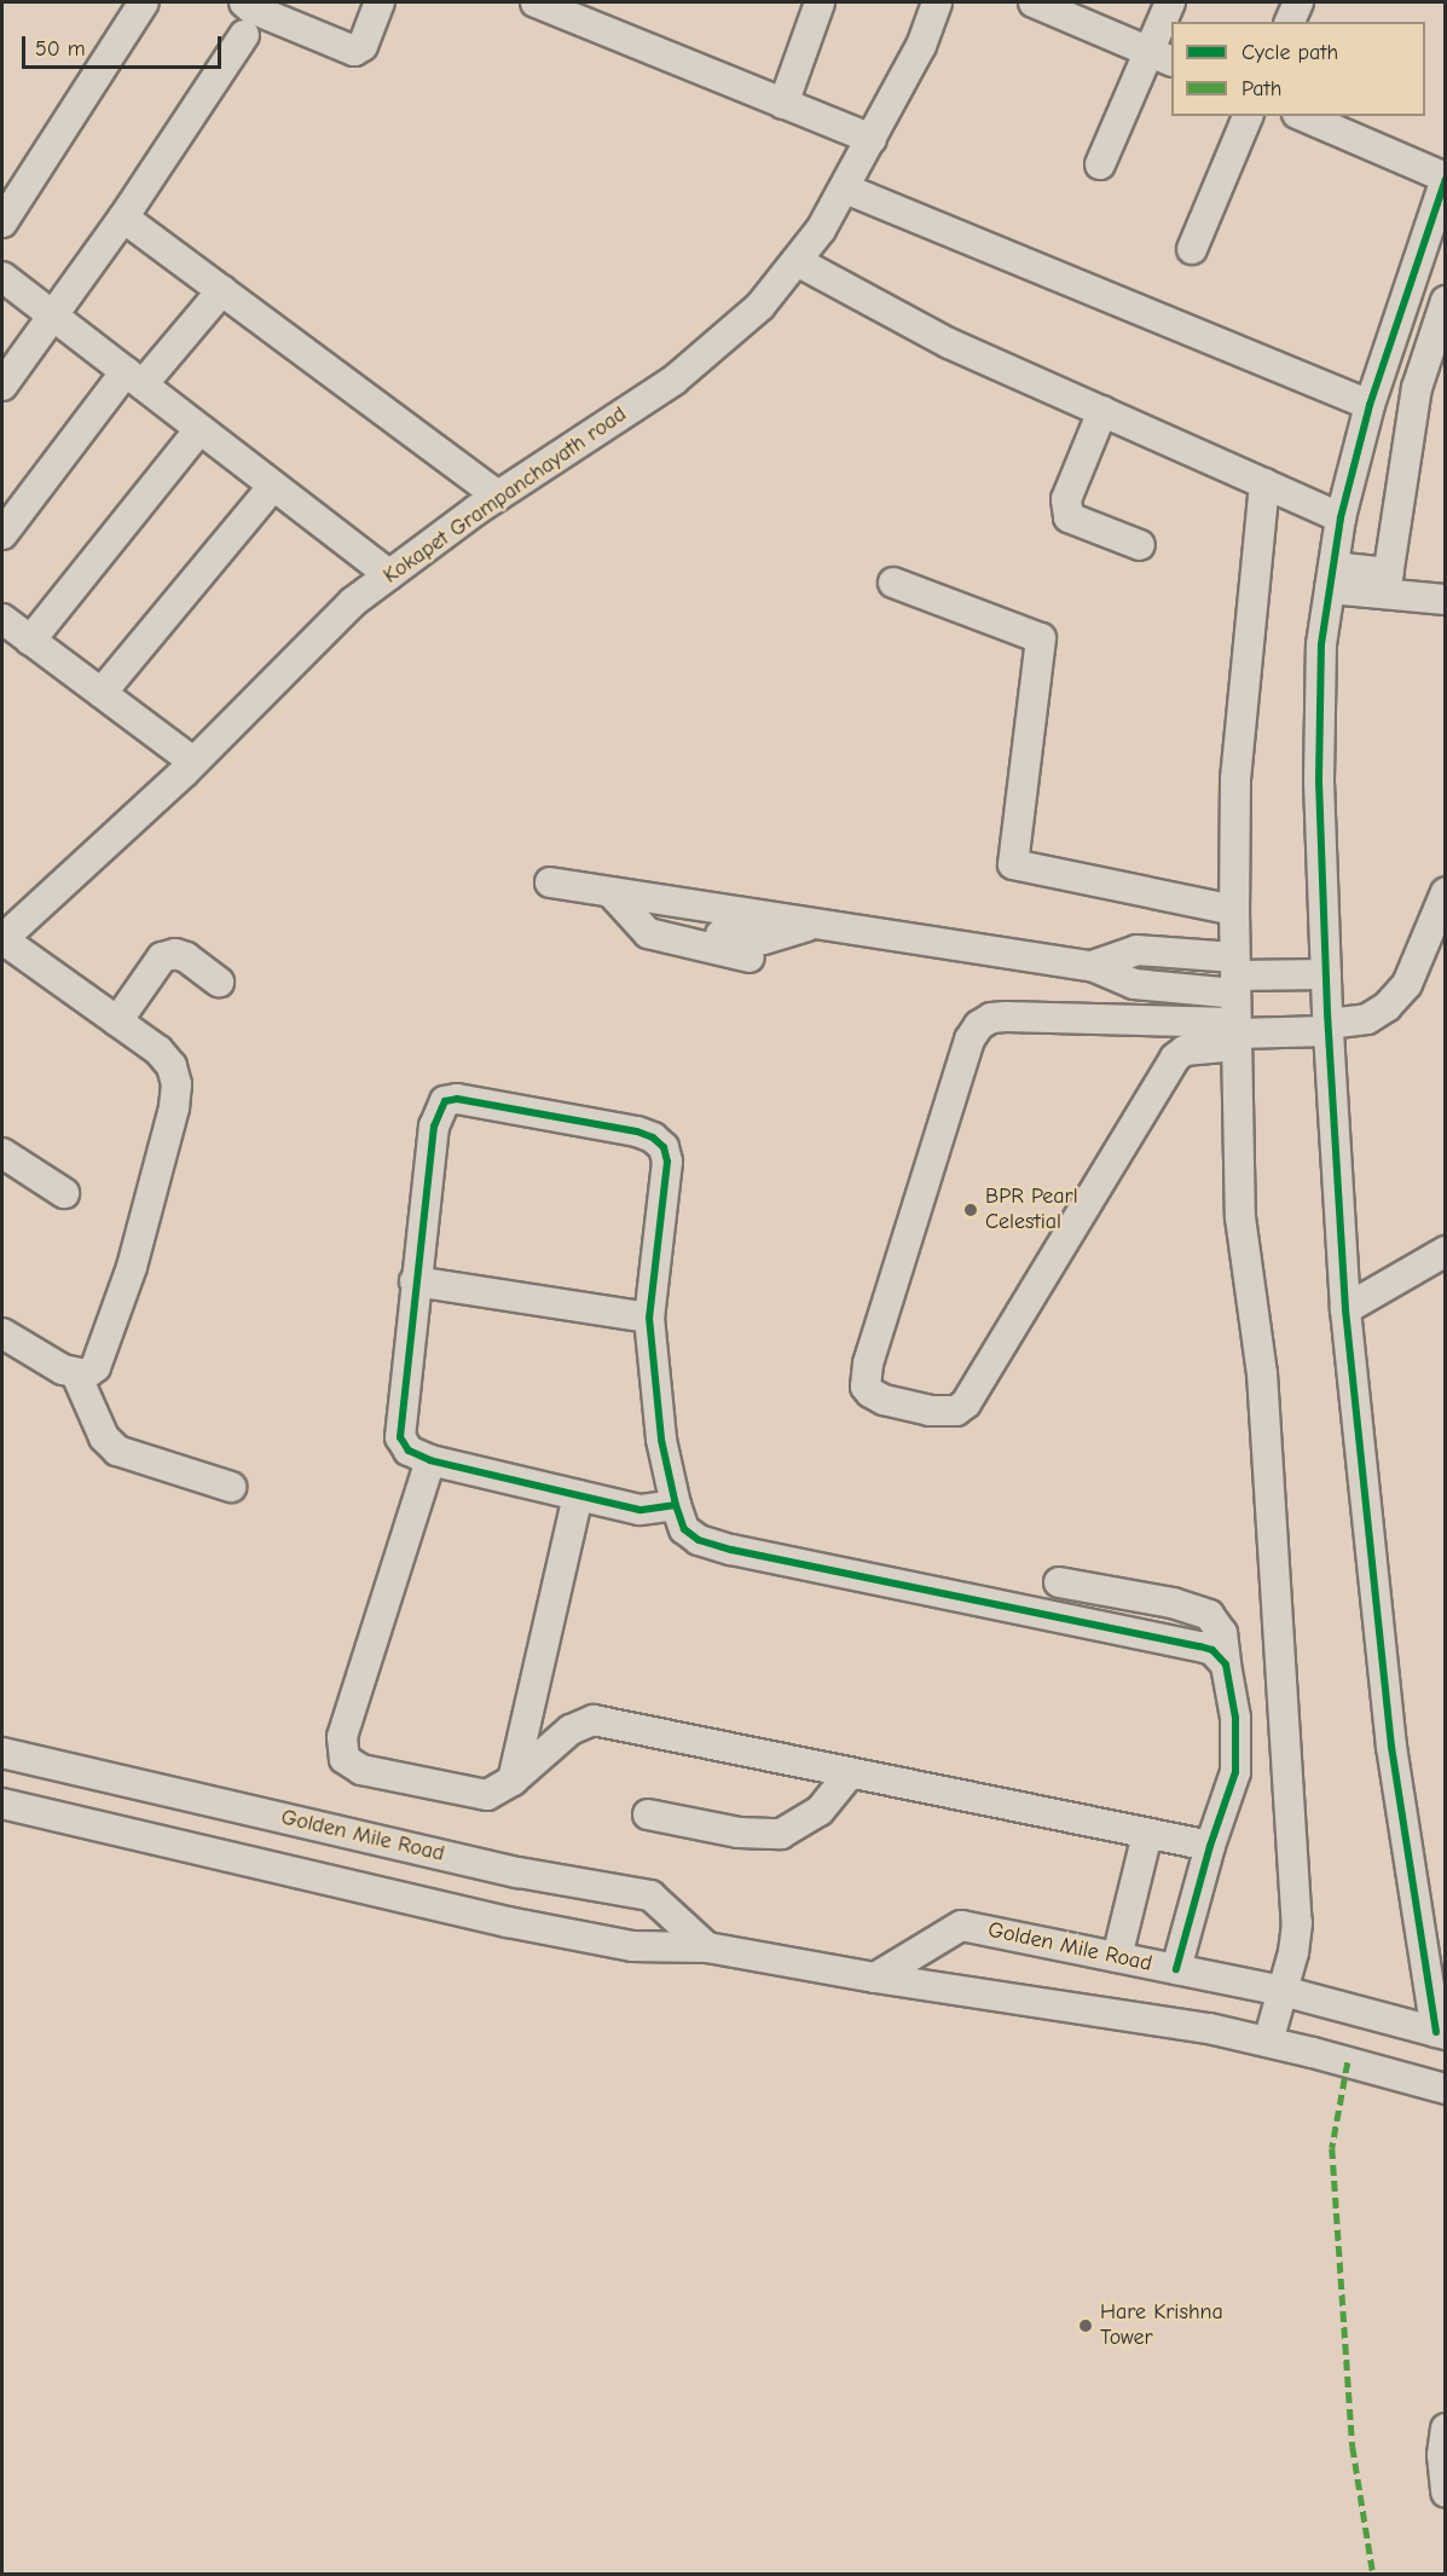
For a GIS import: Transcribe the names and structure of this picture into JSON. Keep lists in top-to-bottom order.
{
  "streets": {
    "street": ["Kokapet Grampanchayath road", "Golden Mile Road"]
  },
  "places": ["BPR Pearl Celestial", "Hare Krishna Tower"],
  "legend": ["Cycle path", "Path"],
  "scale_bar": "50 m"
}
